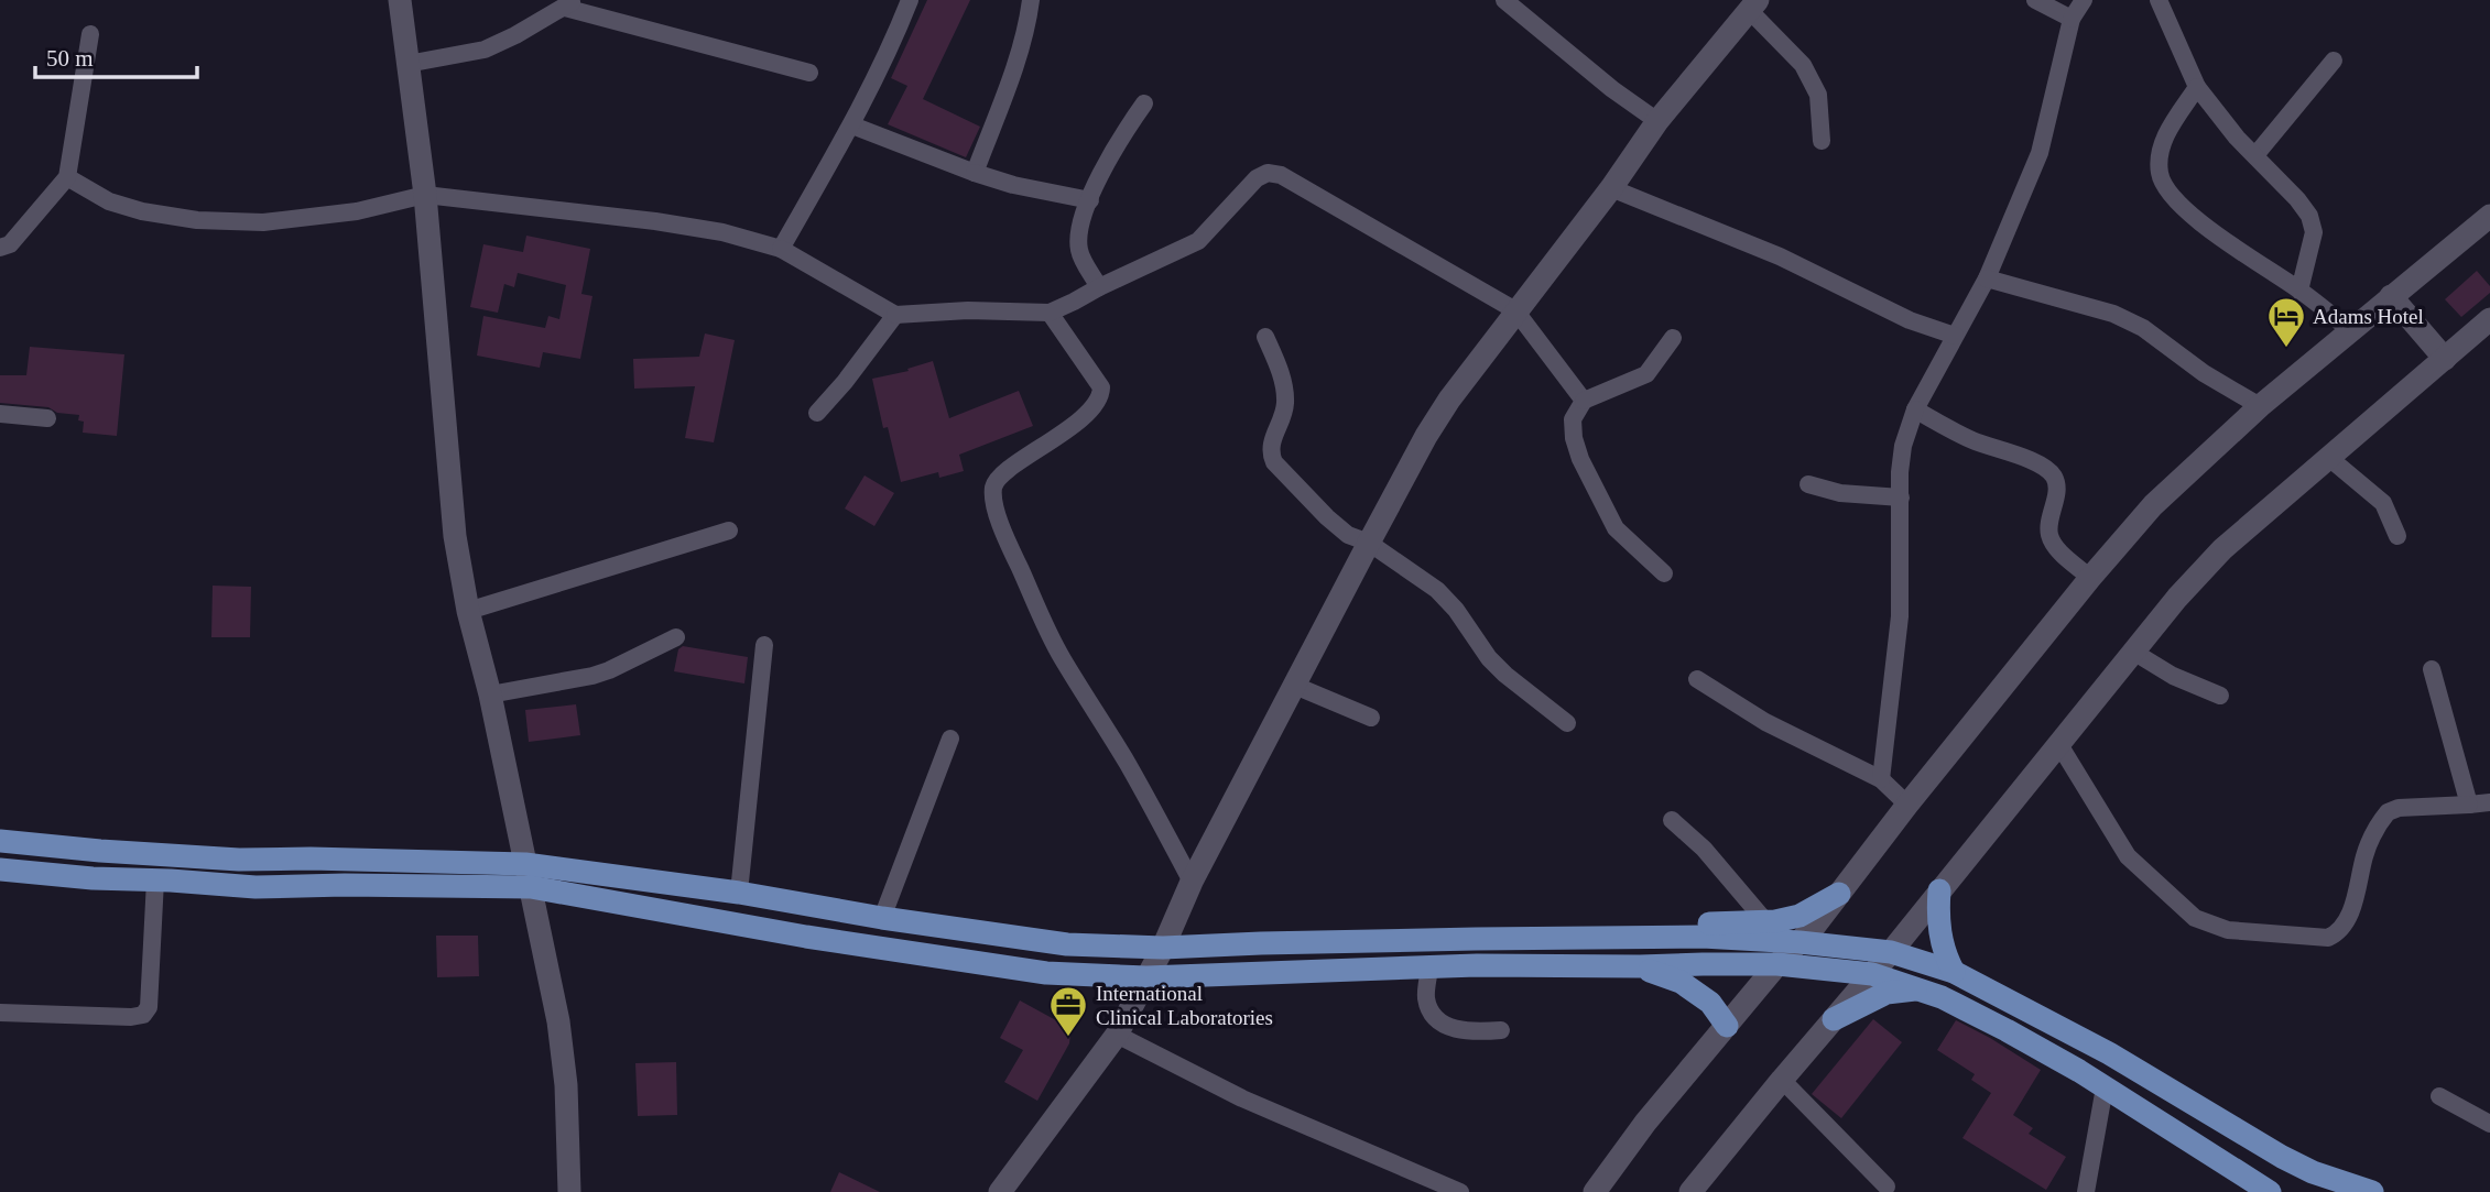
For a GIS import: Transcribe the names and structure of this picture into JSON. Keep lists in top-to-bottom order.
{
  "places": {
    "hotel": ["Adams Hotel"],
    "office": ["International Clinical Laboratories"]
  },
  "scale_bar": "50 m"
}
